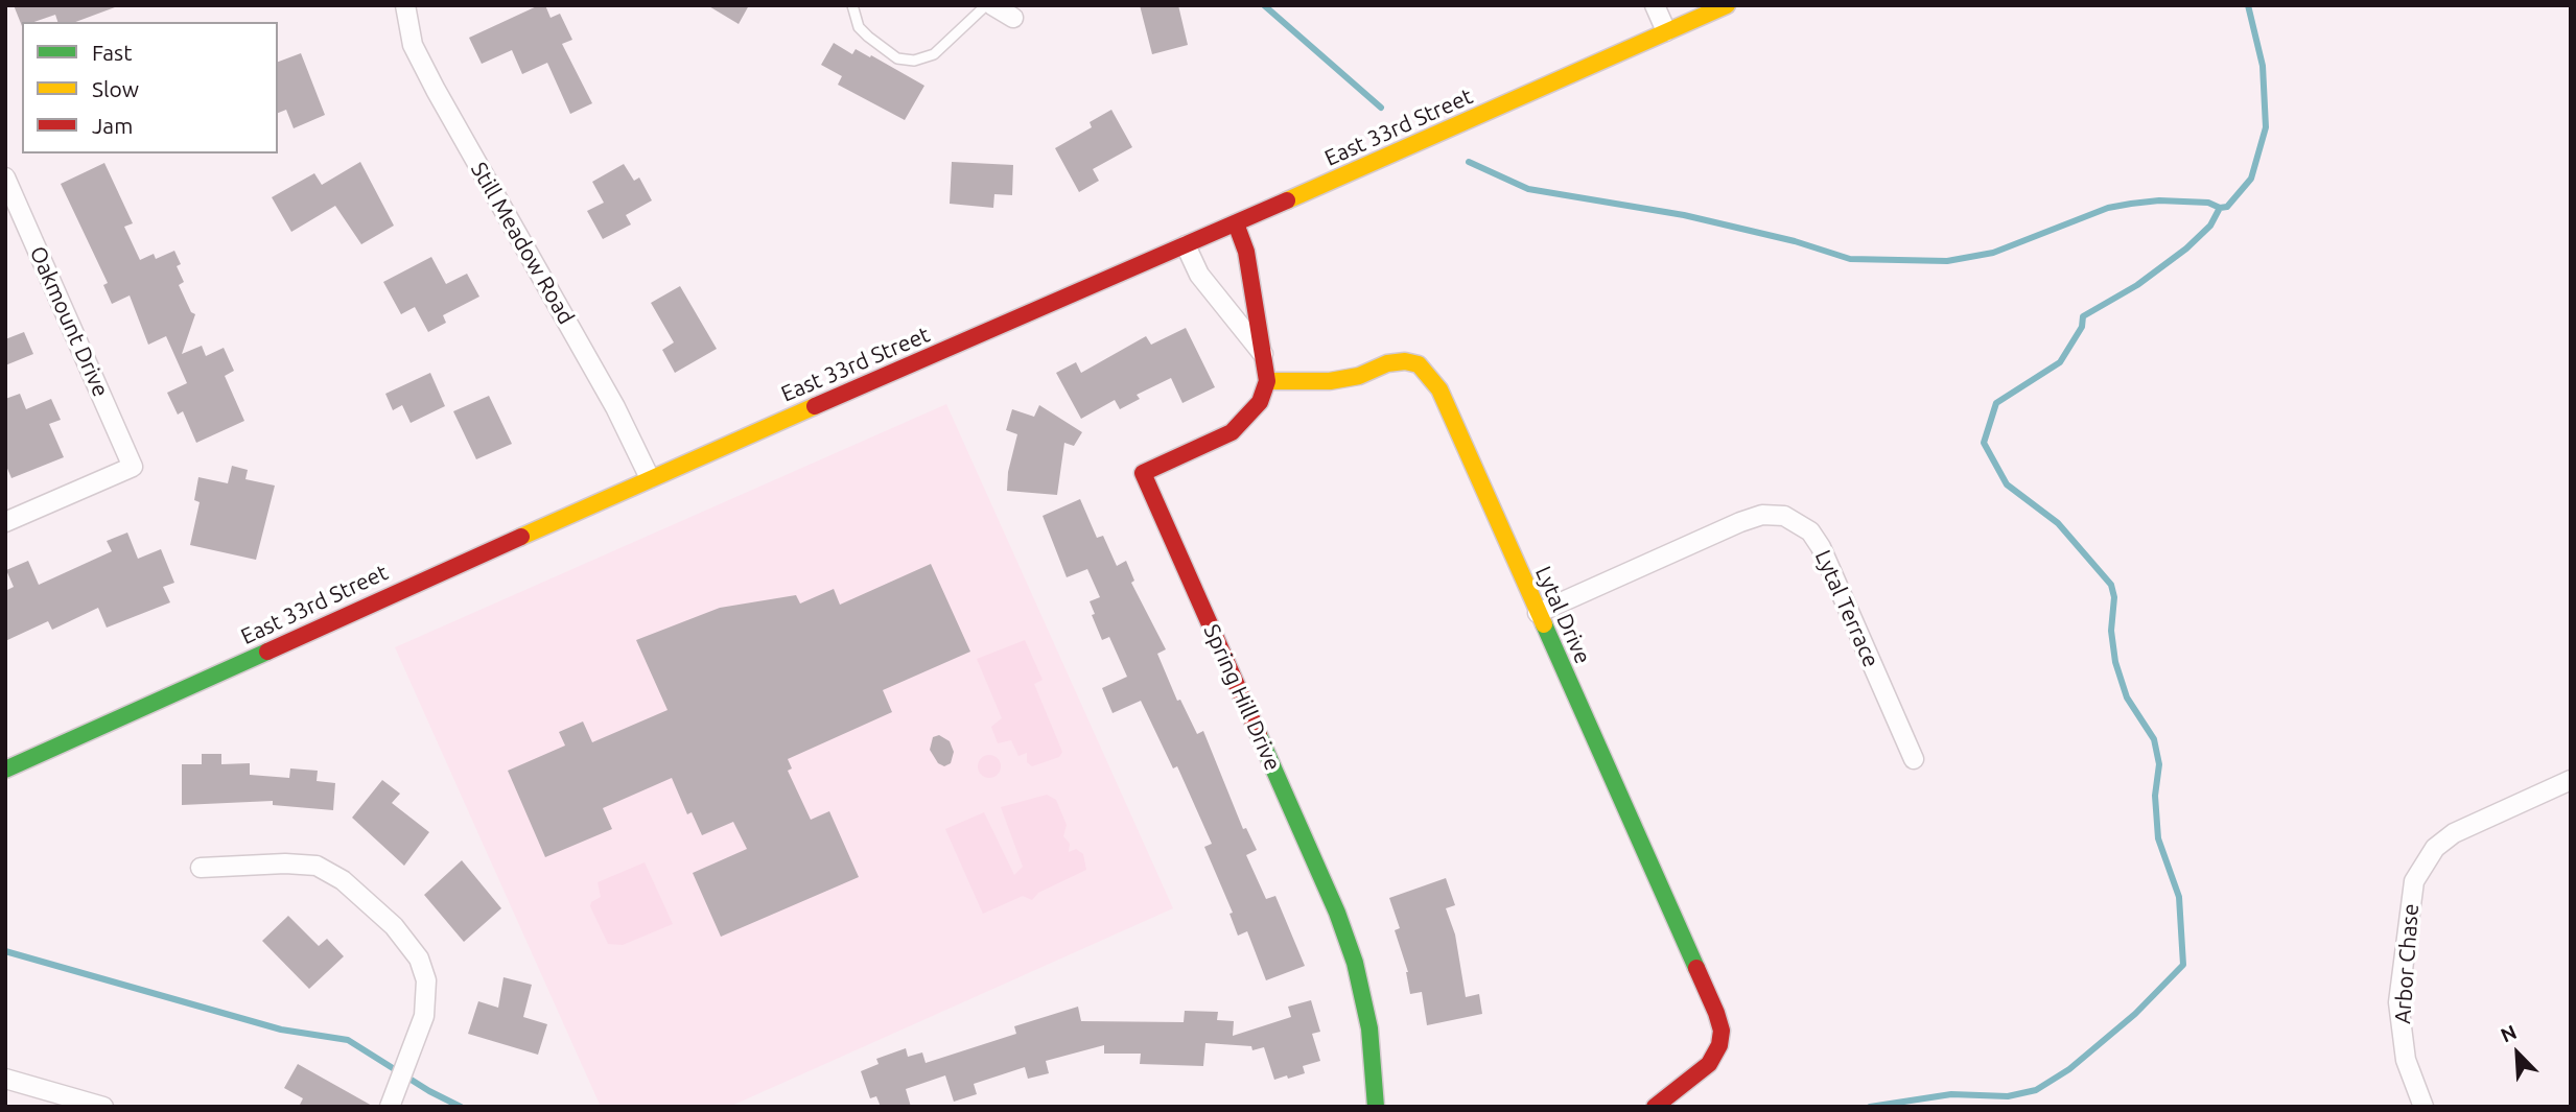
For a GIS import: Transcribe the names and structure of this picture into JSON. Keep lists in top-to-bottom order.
{
  "streets": {
    "street": [
      "East 33rd Street",
      "Still Meadow Road",
      "Oakmount Drive",
      "Lytal Terrace",
      "Lytal Drive",
      "Spring Hill Drive",
      "Arbor Chase"
    ]
  },
  "crossings": [
    ["East 33rd Street", "Still Meadow Road"],
    ["Lytal Terrace", "Lytal Drive"],
    ["Lytal Drive", "Spring Hill Drive"]
  ],
  "legend": ["Fast", "Slow", "Jam"],
  "north": "top left"
}
